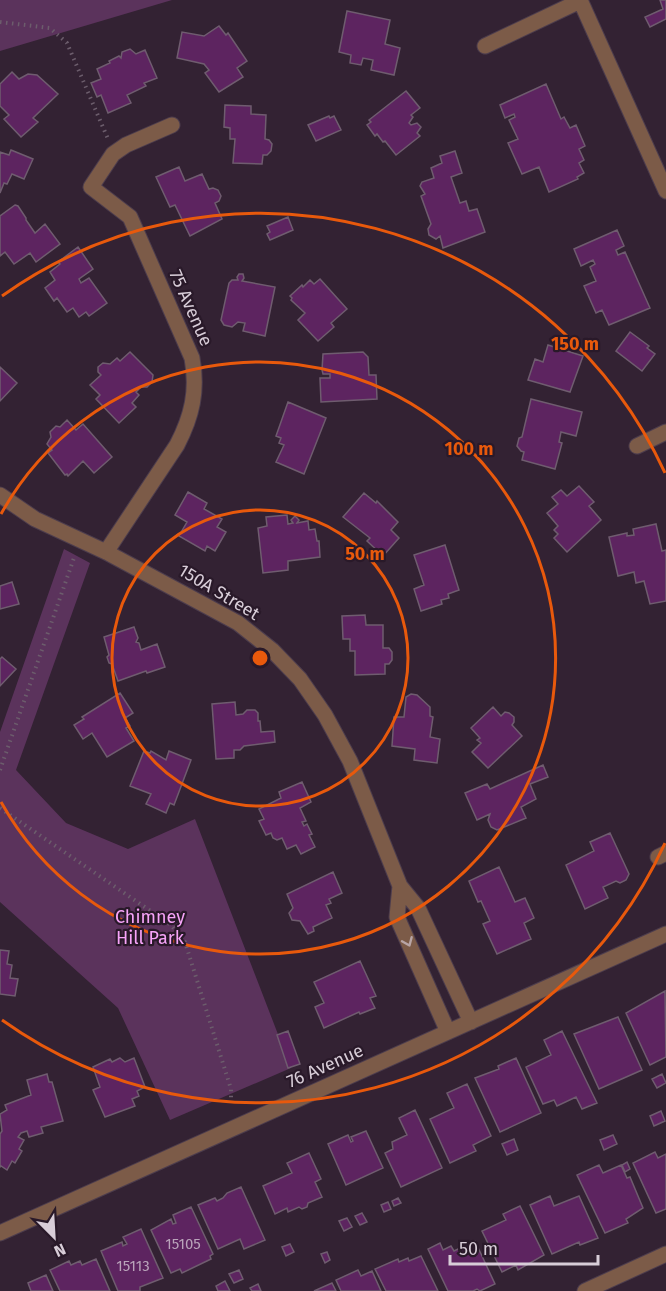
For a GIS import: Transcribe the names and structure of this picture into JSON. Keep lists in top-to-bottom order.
{
  "streets": {
    "street": ["75 Avenue", "150A Street", "76 Avenue"]
  },
  "crossings": [
    ["75 Avenue", "150A Street"],
    ["150A Street", "76 Avenue"]
  ],
  "parks": ["Chimney Hill Park"],
  "house_numbers": ["15105", "15113"],
  "scale_bar": "50 m",
  "north": "bottom right",
  "rings": ["150 m", "100 m", "50 m"]
}
